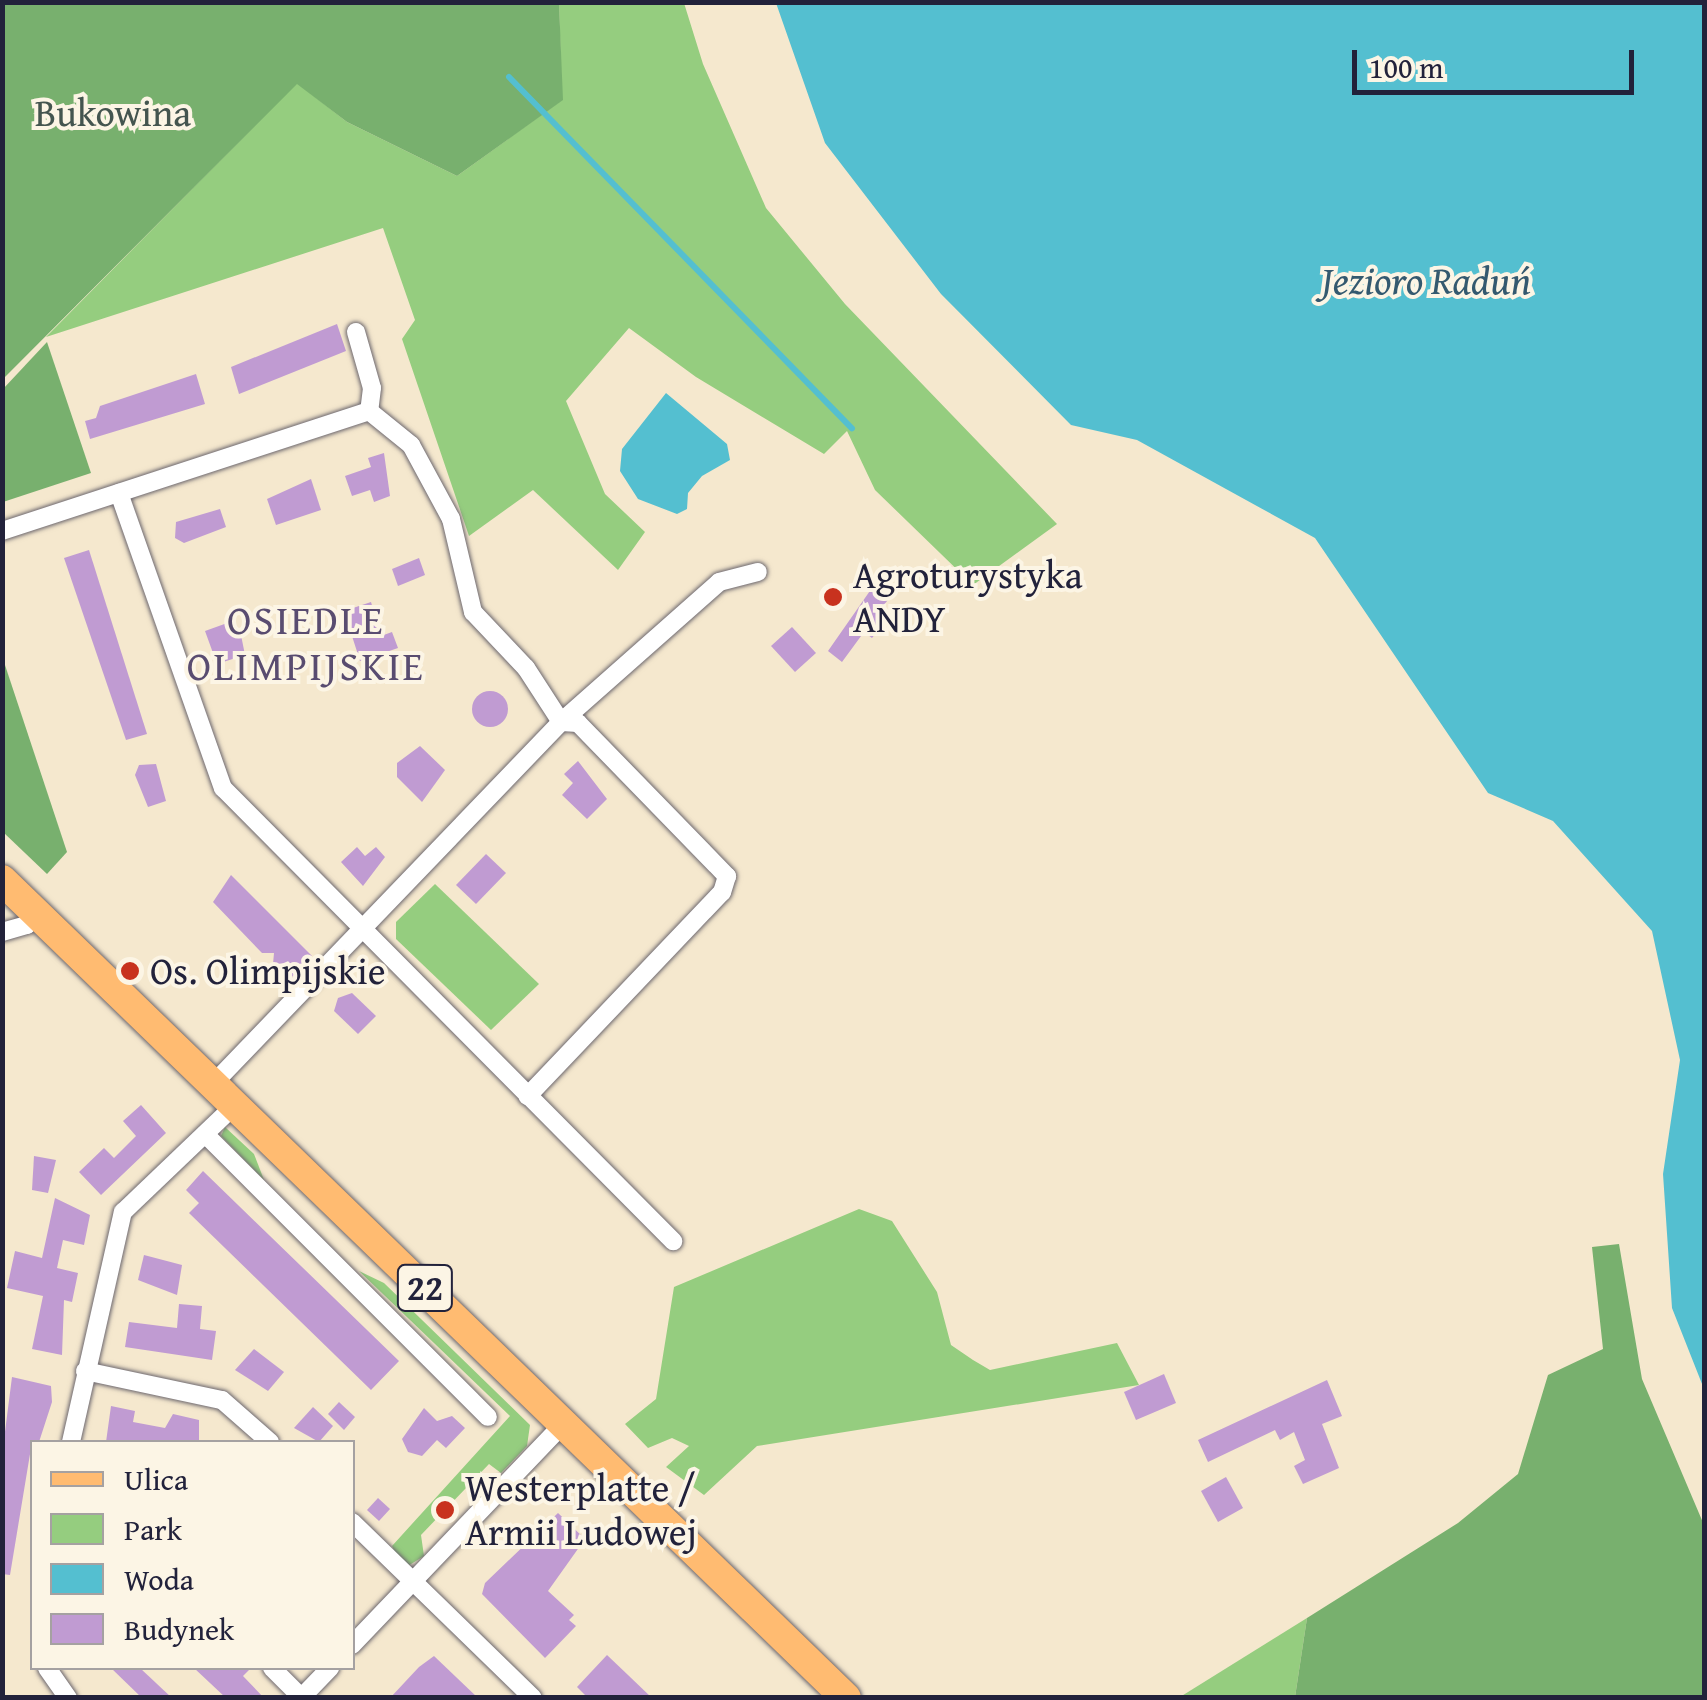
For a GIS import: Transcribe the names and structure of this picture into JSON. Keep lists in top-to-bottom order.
{
  "streets": {
    "main road": ["22"]
  },
  "districts": ["OSIEDLE OLIMPIJSKIE"],
  "water": ["Jezioro Raduń"],
  "parks": ["Bukowina"],
  "places": ["Agroturystyka ANDY", "Os. Olimpijskie", "Westerplatte / Armii Ludowej"],
  "legend": [
    "Ulica",
    "Park",
    "Woda",
    "Budynek"
  ],
  "scale_bar": "100 m"
}
